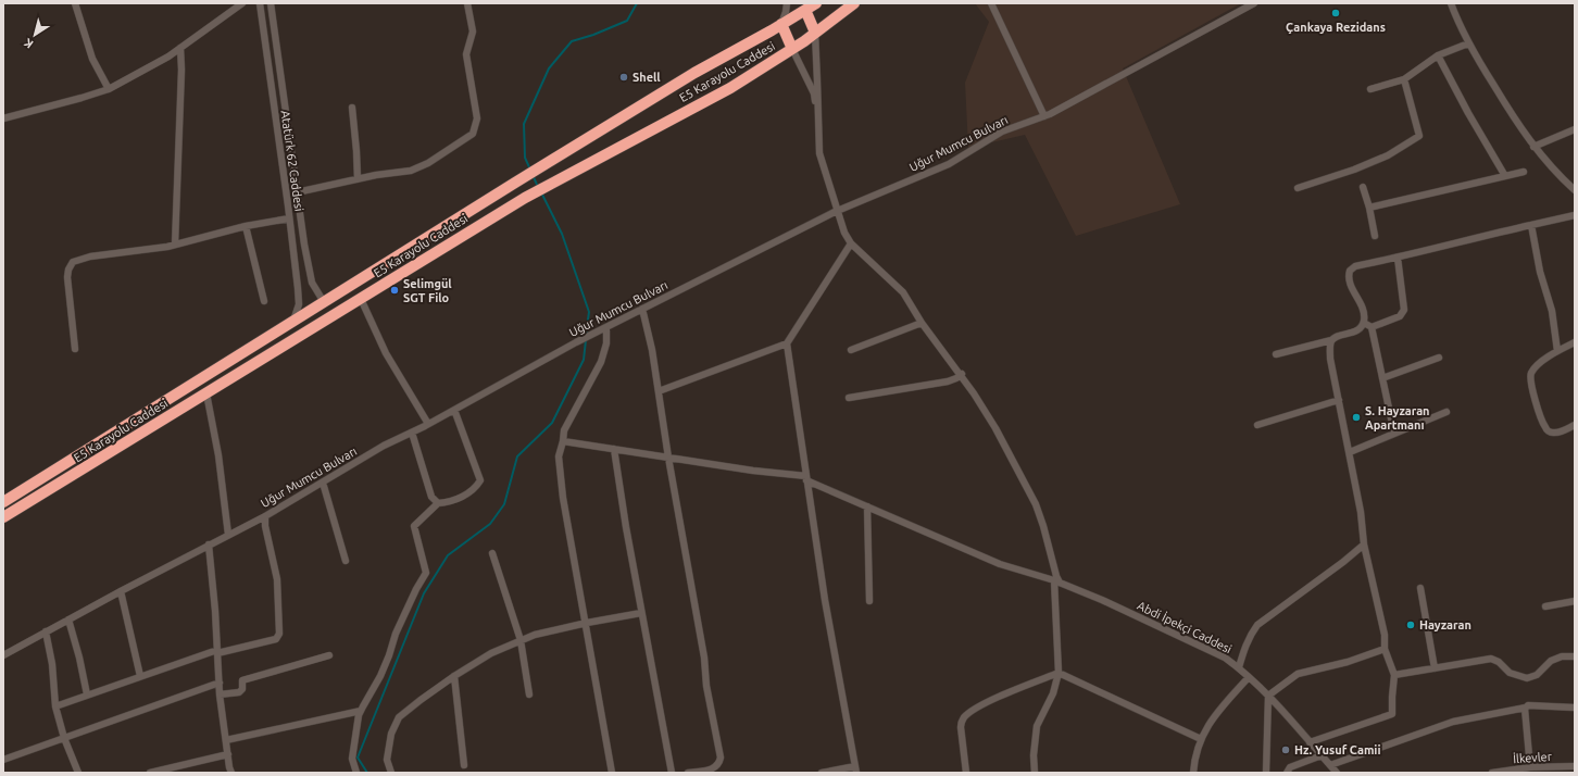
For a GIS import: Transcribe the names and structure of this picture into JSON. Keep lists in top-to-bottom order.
{
  "streets": {
    "highway": ["E5 Karayolu Caddesi"],
    "street": [
      "Uğur Mumcu Bulvarı",
      "Atatürk 62 Caddesi",
      "Abdi İpekçi Caddesi",
      "İlkevler"
    ]
  },
  "crossings": [
    ["E5 Karayolu Caddesi", "Atatürk 62 Caddesi"]
  ],
  "places": [
    "Çankaya Rezidans",
    "Shell",
    "Selimgül SGT Filo",
    "S. Hayzaran Apartmanı",
    "Hayzaran",
    "Hz. Yusuf Camii"
  ],
  "north": "bottom left"
}
